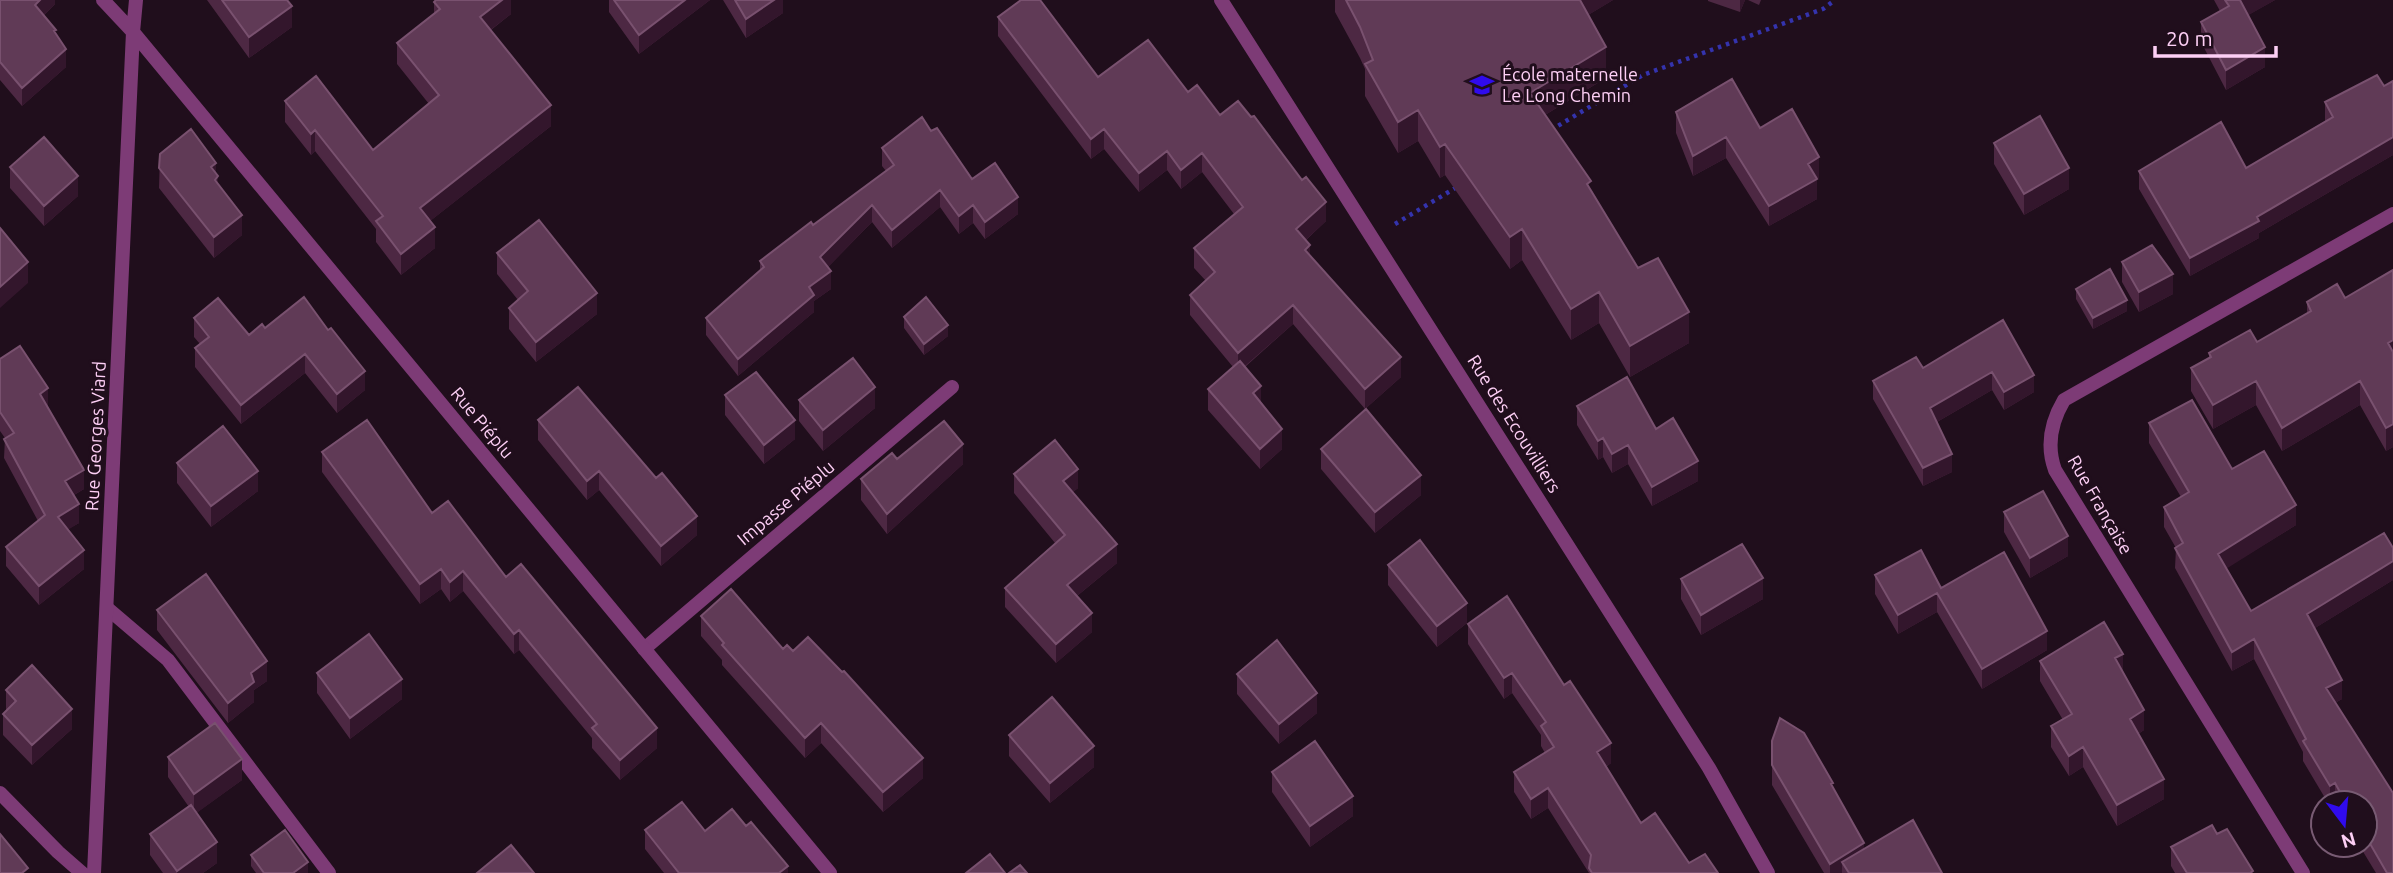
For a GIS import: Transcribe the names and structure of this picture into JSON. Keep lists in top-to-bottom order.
{
  "streets": {
    "street": [
      "Rue Piéplu",
      "Rue des Ecouvilliers",
      "Rue Georges Viard",
      "Impasse Piéplu",
      "Rue Française"
    ]
  },
  "crossings": [
    ["Rue Piéplu", "Rue Georges Viard"],
    ["Rue Piéplu", "Impasse Piéplu"]
  ],
  "places": {
    "school or university": ["École maternelle Le Long Chemin"]
  },
  "scale_bar": "20 m",
  "north": "bottom"
}
